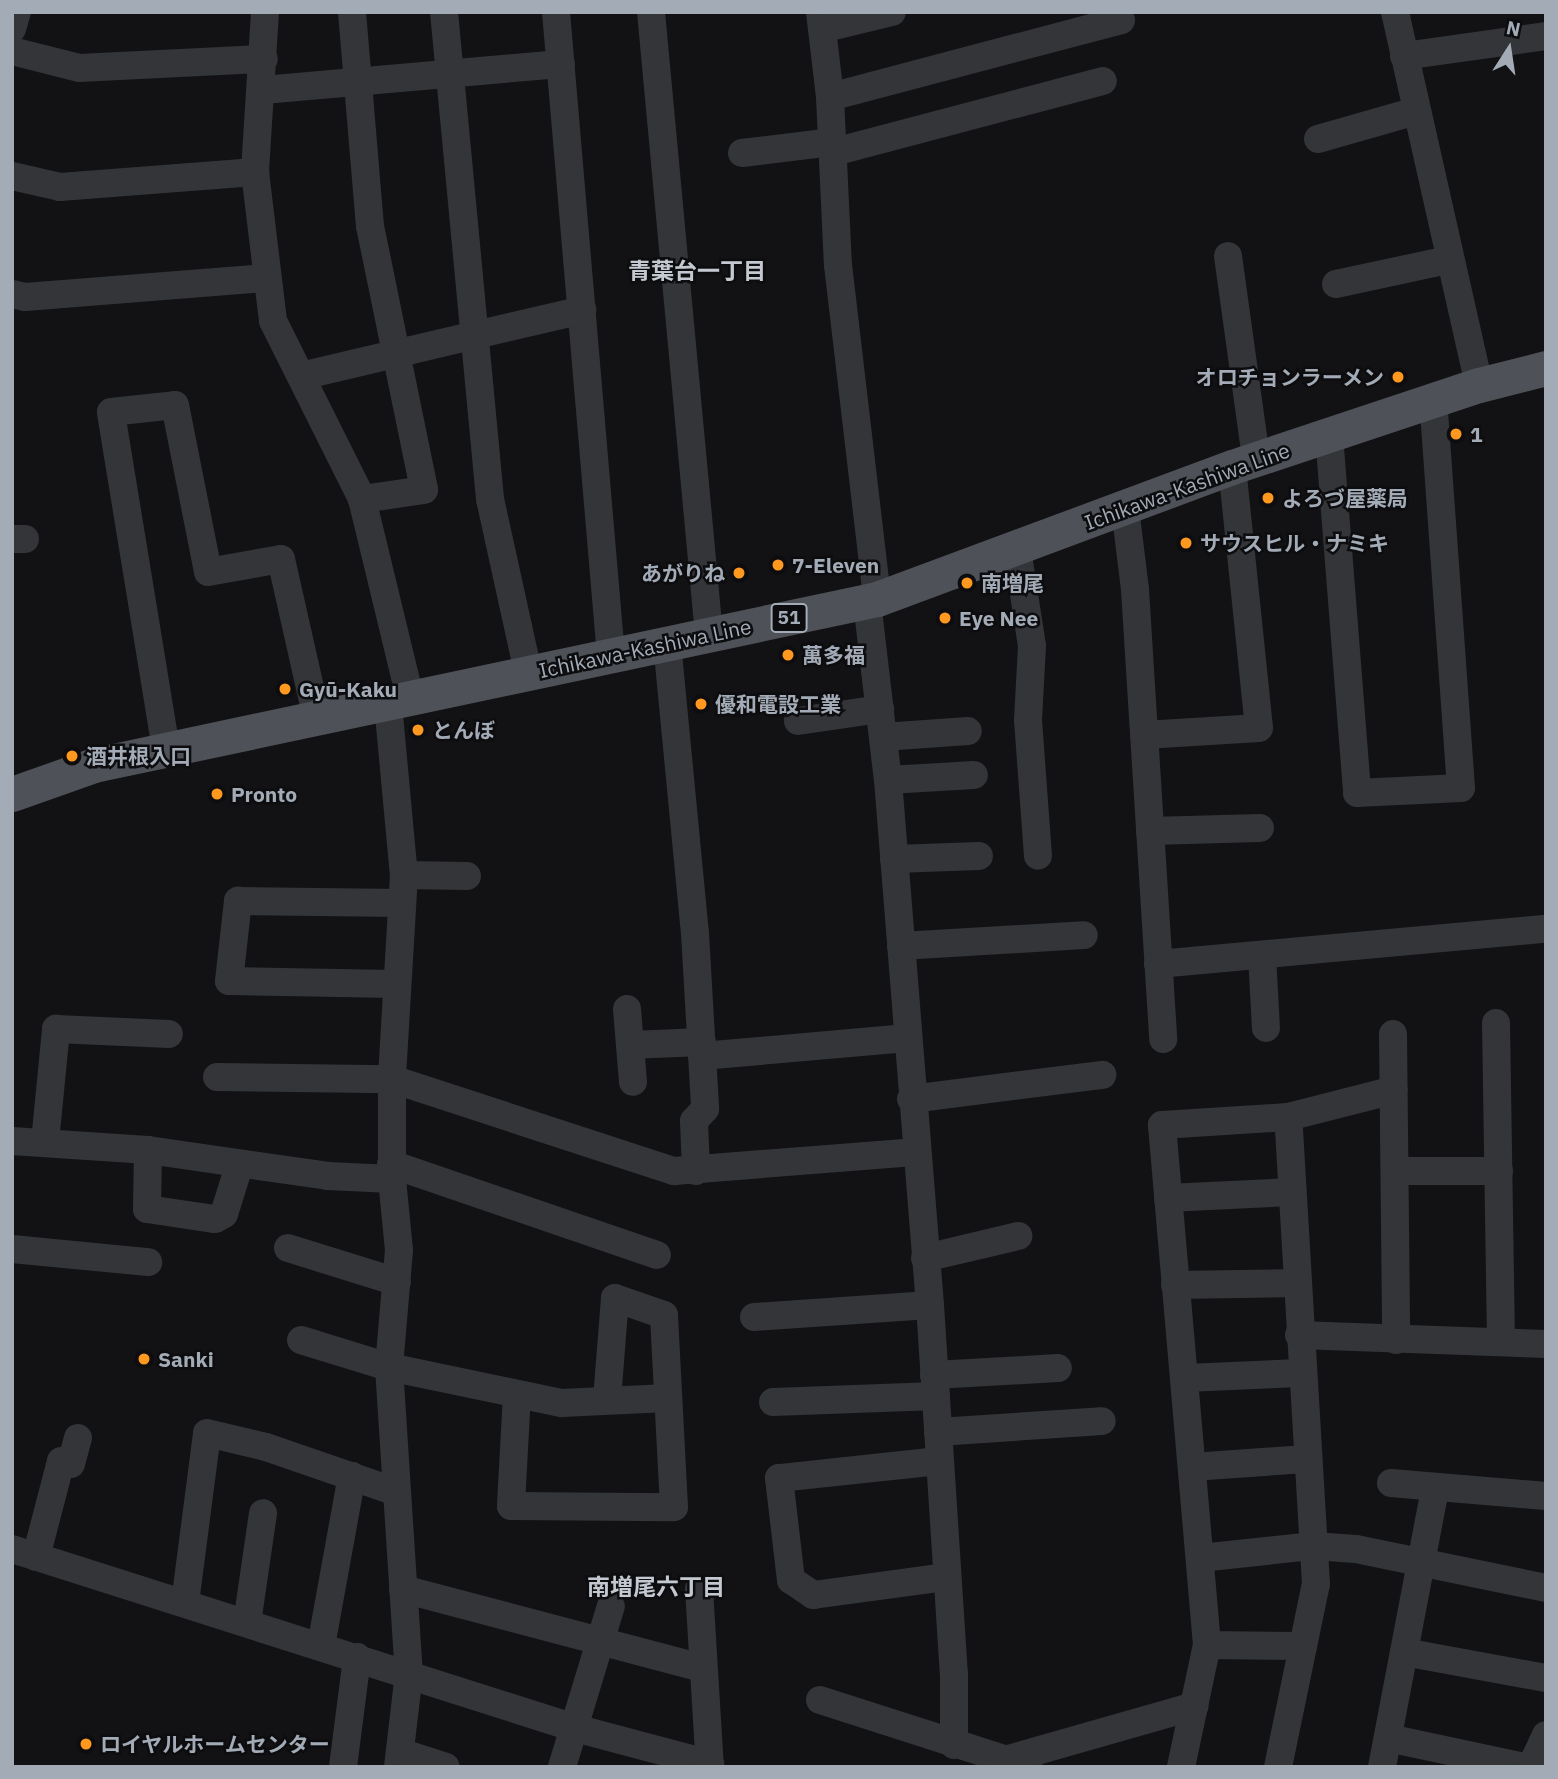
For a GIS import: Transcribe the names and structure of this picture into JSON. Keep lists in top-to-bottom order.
{
  "streets": {
    "main road": ["Ichikawa-Kashiwa Line", "51"]
  },
  "districts": ["青葉台一丁目", "南増尾六丁目"],
  "places": [
    "オロチョンラーメン",
    "1",
    "よろづ屋薬局",
    "サウスヒル・ナミキ",
    "7-Eleven",
    "あがりね",
    "南増尾",
    "Eye Nee",
    "萬多福",
    "Gyū-Kaku",
    "優和電設工業",
    "とんぼ",
    "酒井根入口",
    "Pronto",
    "Sanki",
    "ロイヤルホームセンター"
  ],
  "north": "top"
}
